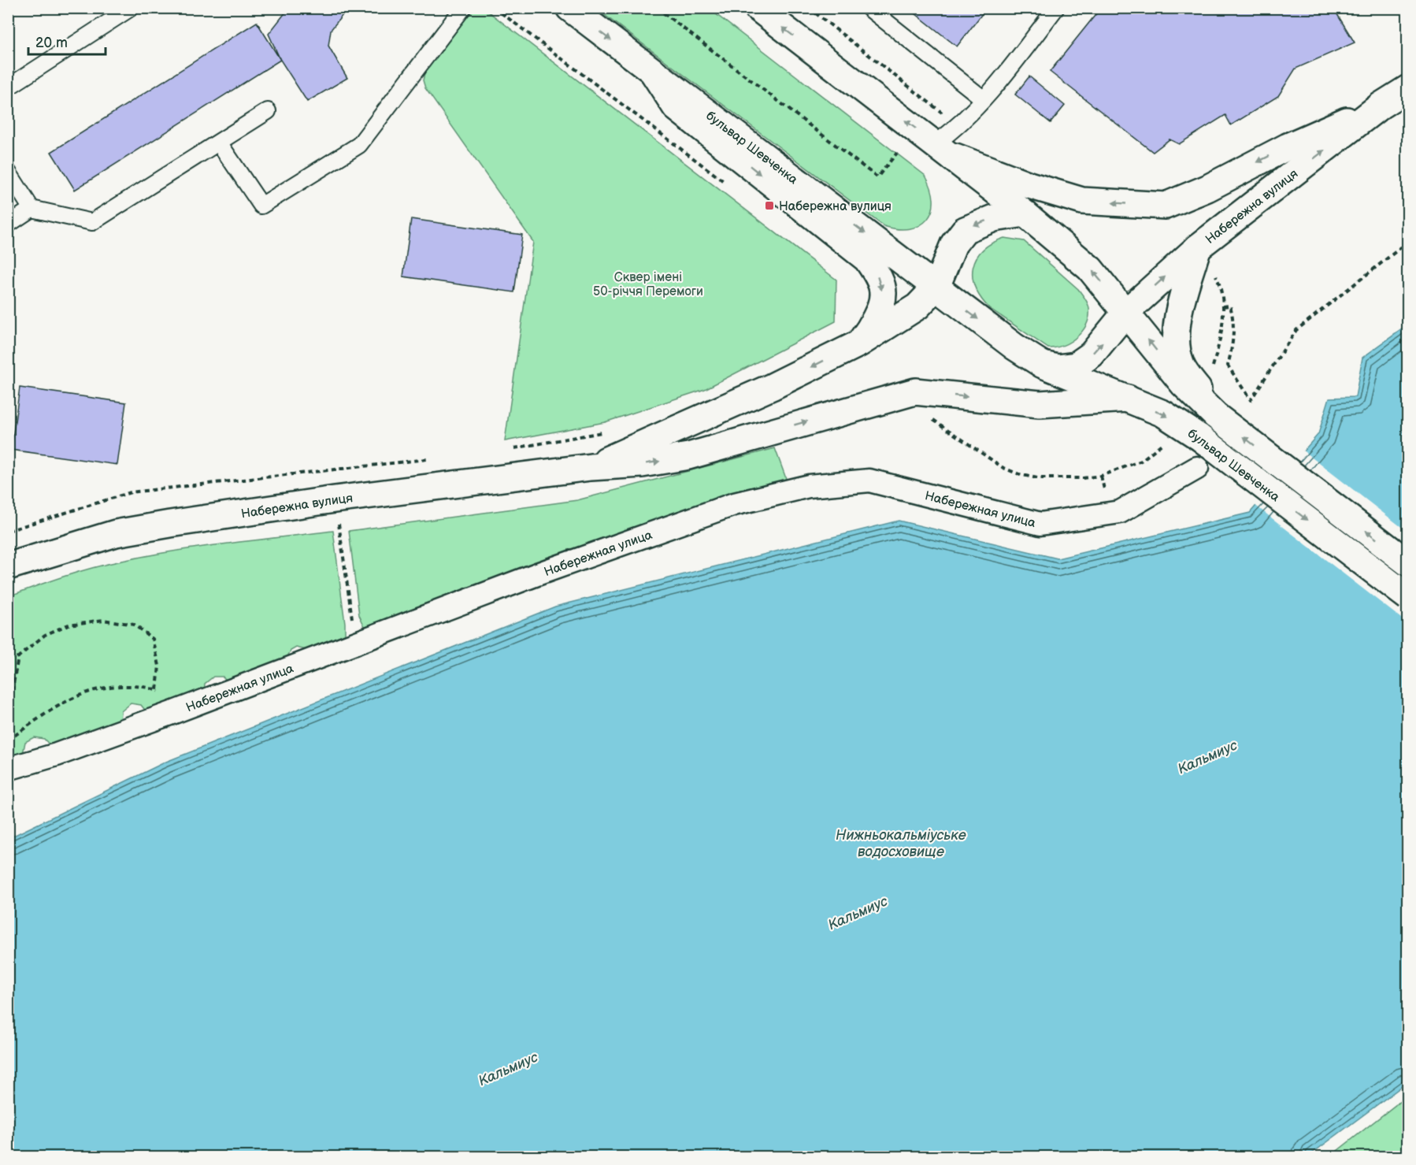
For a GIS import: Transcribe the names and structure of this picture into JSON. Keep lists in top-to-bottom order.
{
  "streets": {
    "street": ["бульвар Шевченка", "Набережна вулиця", "Набережная улица"]
  },
  "crossings": [
    ["бульвар Шевченка", "Набережна вулиця"]
  ],
  "water": ["Кальмиус", "Нижньокальміуське водосховище"],
  "parks": ["Сквер імені 50-річчя Перемоги"],
  "places": {
    "transit": ["Набережна вулиця"]
  },
  "scale_bar": "20 m"
}
